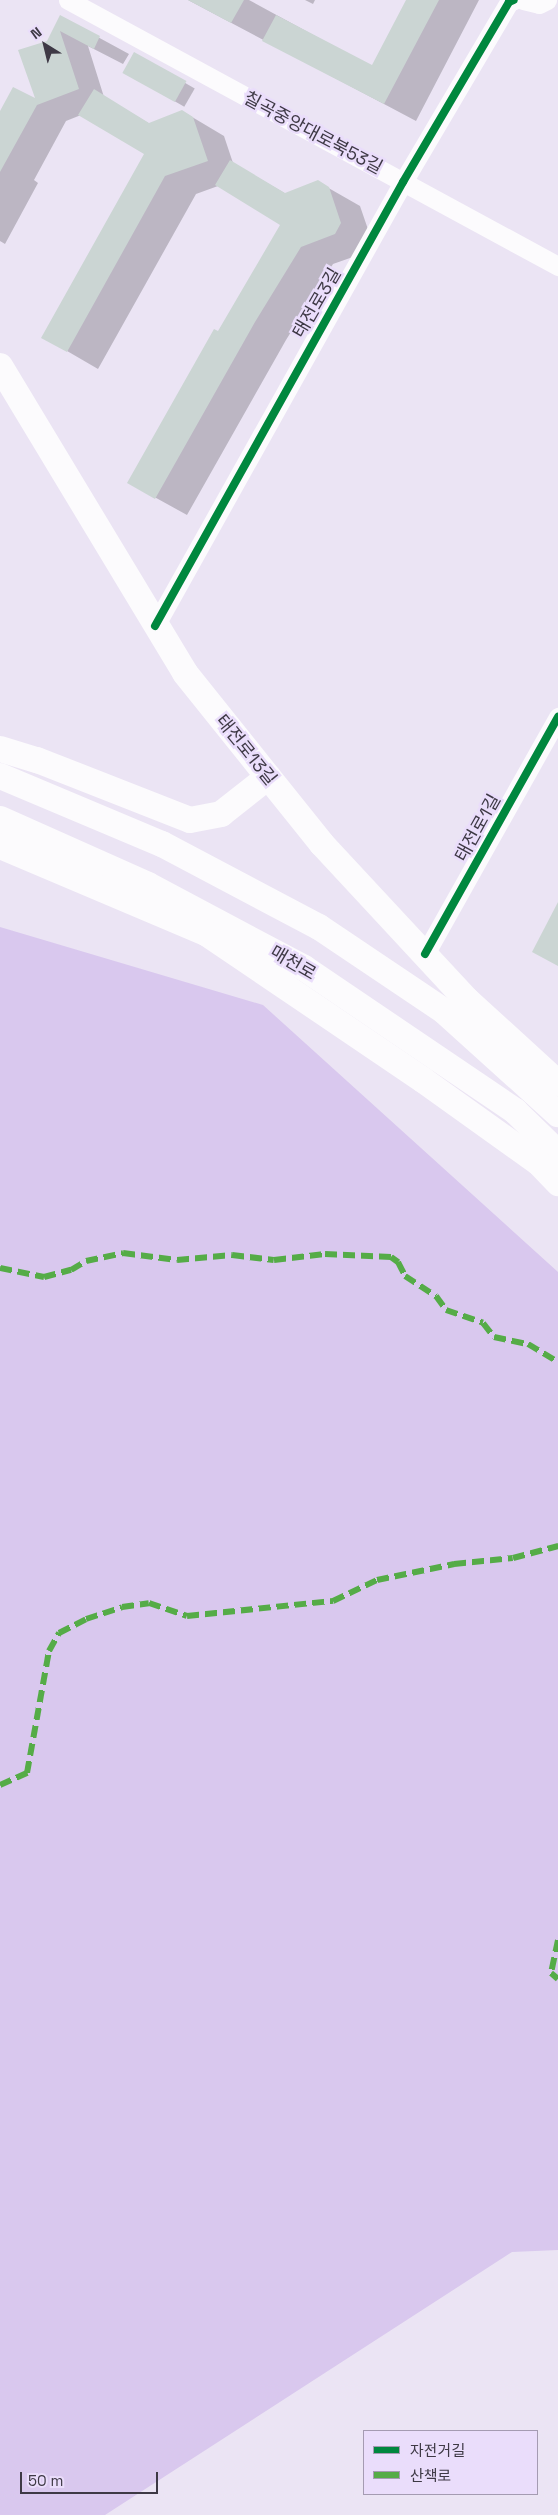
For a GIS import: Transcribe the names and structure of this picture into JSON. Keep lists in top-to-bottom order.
{
  "streets": {
    "main road": ["태전로13길", "매천로"],
    "street": ["칠곡중앙대로북53길", "태전로3길", "태전로1길"]
  },
  "crossings": [
    ["칠곡중앙대로북53길", "태전로3길"],
    ["태전로3길", "태전로13길"],
    ["태전로13길", "태전로1길"]
  ],
  "legend": ["자전거길", "산책로"],
  "scale_bar": "50 m",
  "north": "top left"
}
